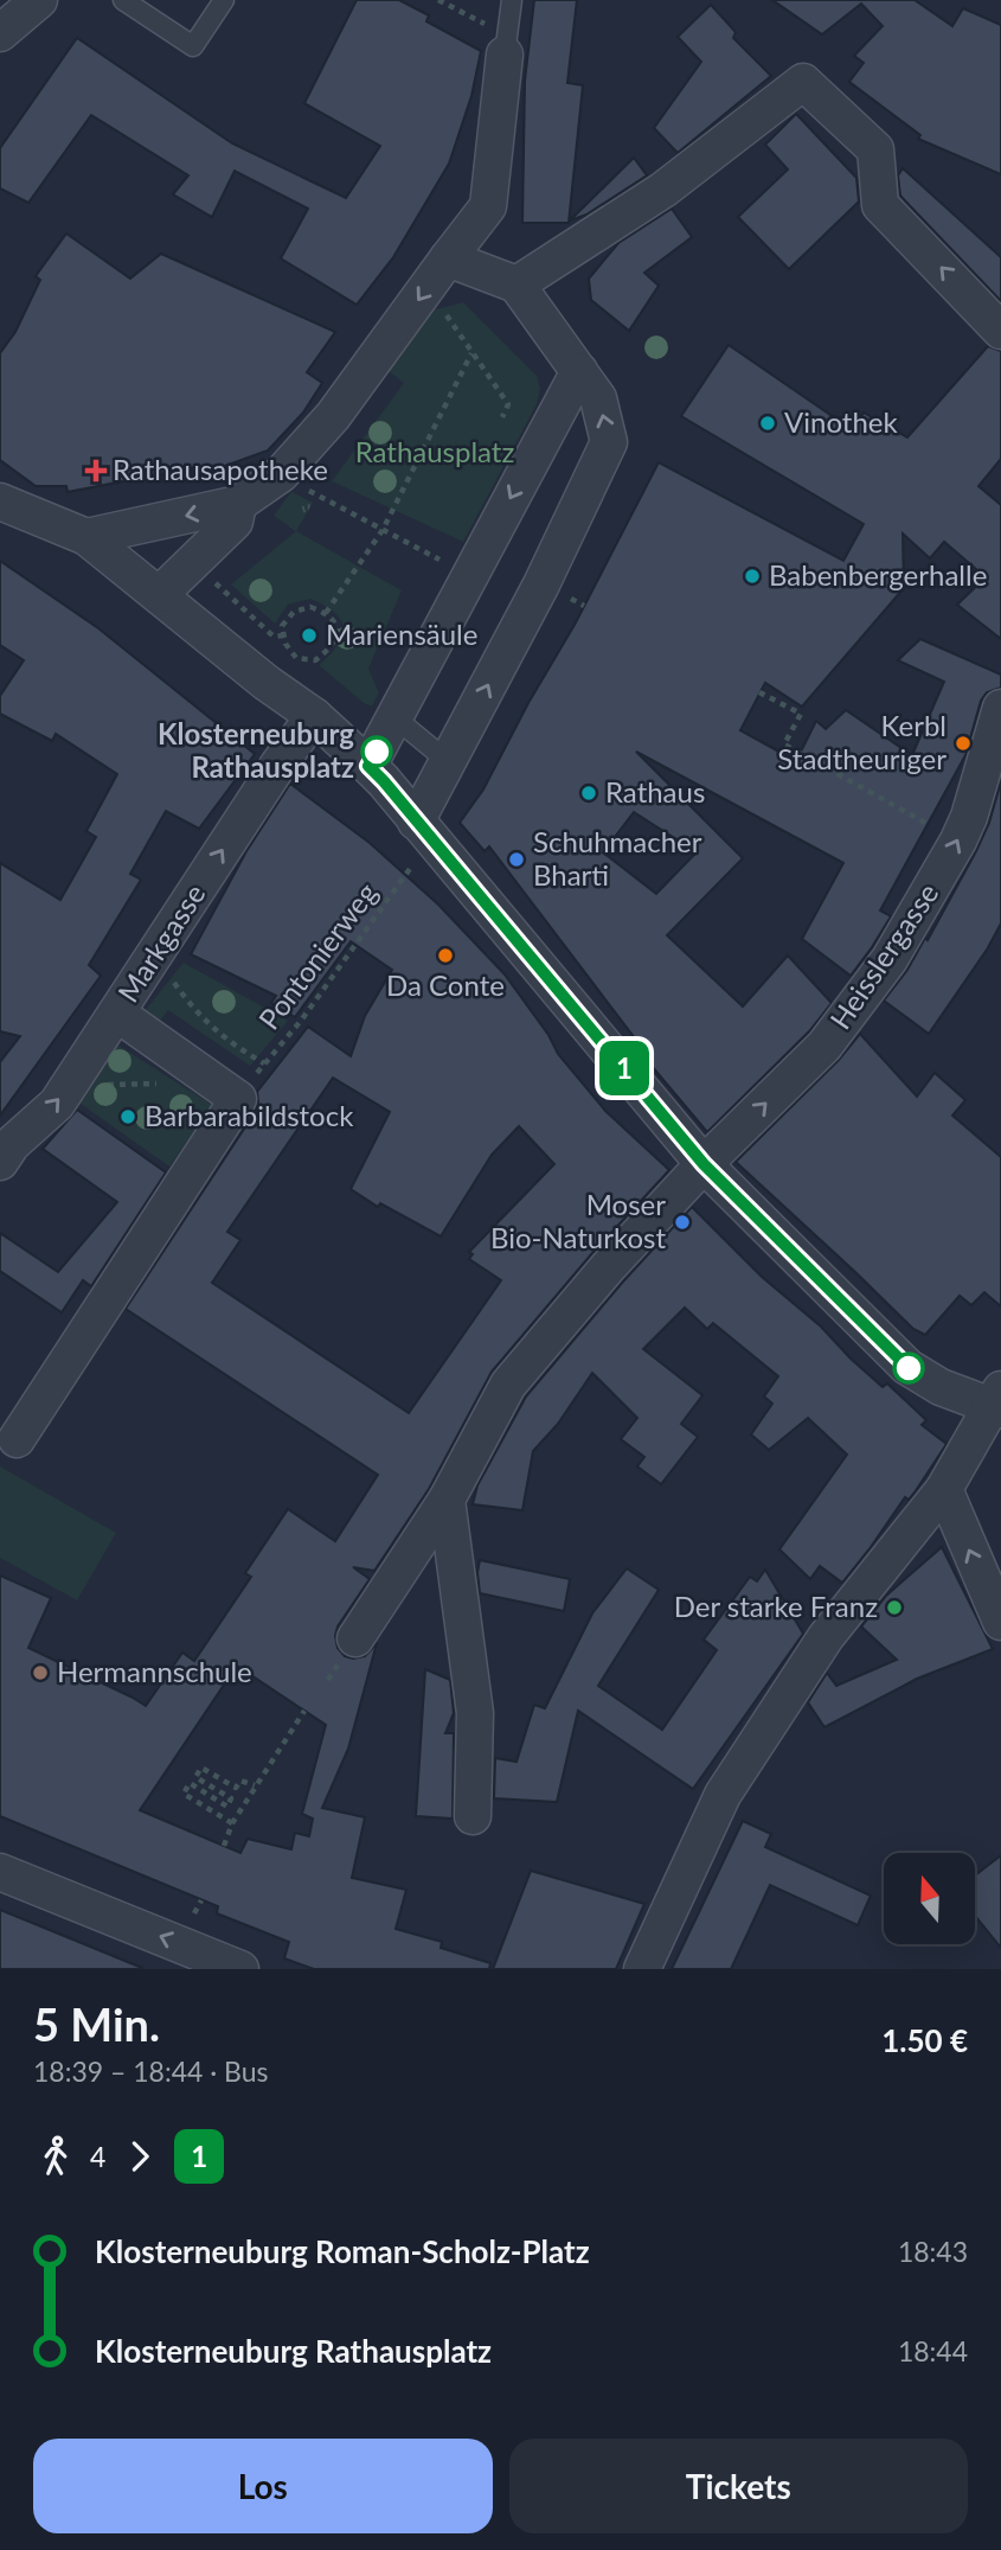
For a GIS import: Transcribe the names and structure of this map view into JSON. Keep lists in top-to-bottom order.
{
  "streets": {
    "street": ["Markgasse", "Heisslergasse"],
    "path": ["Pontonierweg"]
  },
  "one_way": ["Heisslergasse"],
  "parks": ["Rathausplatz"],
  "places": {
    "other": [
      "Vinothek",
      "Babenbergerhalle",
      "Mariensäule",
      "Kerbl Stadtheuriger",
      "Klosterneuburg Rathausplatz",
      "Rathaus",
      "Schuhmacher Bharti",
      "Da Conte",
      "Barbarabildstock",
      "Moser Bio-Naturkost",
      "Der starke Franz",
      "Hermannschule"
    ],
    "health": ["Rathausapotheke"]
  },
  "lines": ["bus line 1"],
  "north": "top",
  "page": {
    "on_map": "1",
    "heading": ["5 Min.", "18:39 – 18:44 · Bus", "1.50 €"],
    "legs": ["4", "1"],
    "list": [
      {
        "name": "Klosterneuburg Roman-Scholz-Platz",
        "value": "18:43"
      },
      {
        "name": "Klosterneuburg Rathausplatz",
        "value": "18:44"
      }
    ],
    "buttons": ["Los", "Tickets"]
  }
}
